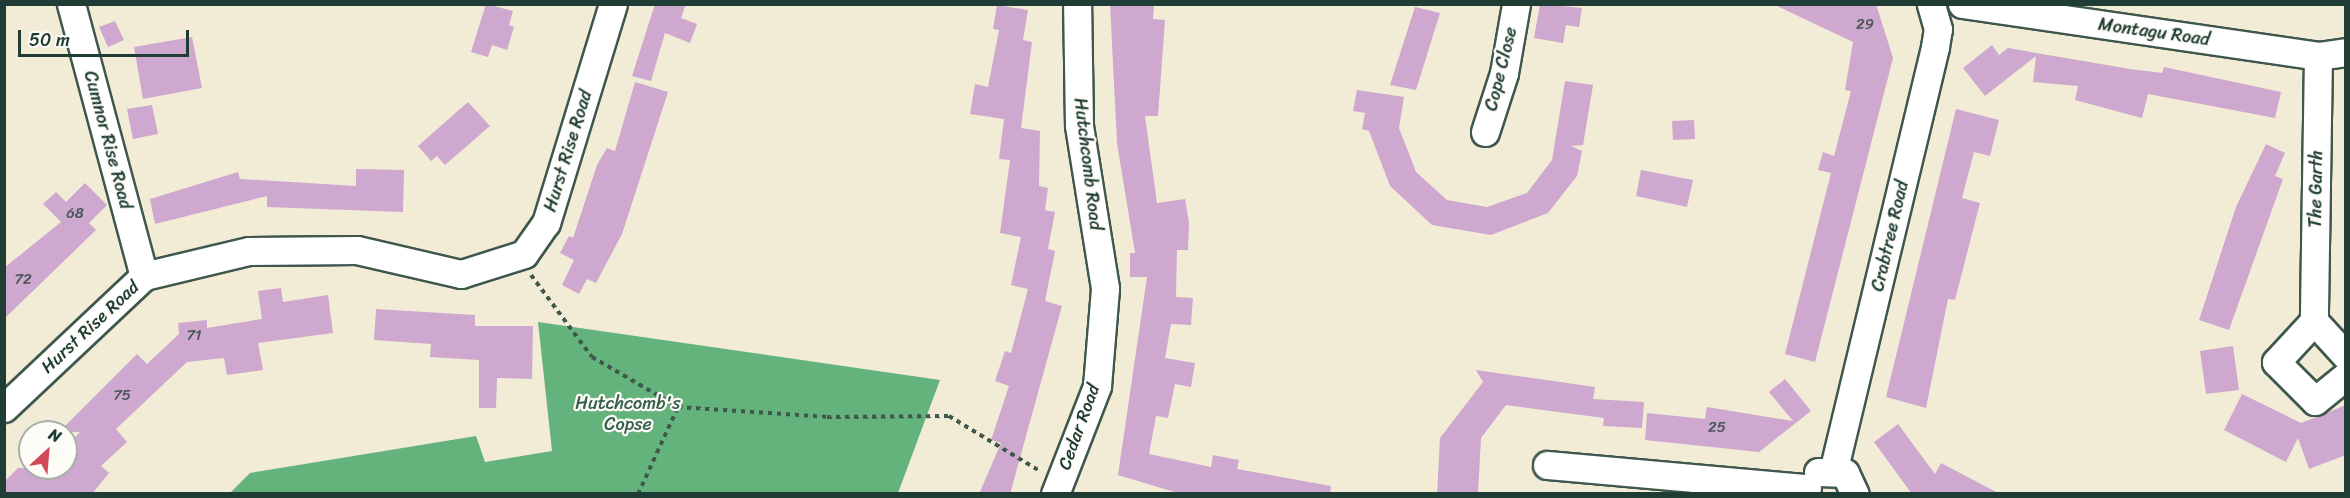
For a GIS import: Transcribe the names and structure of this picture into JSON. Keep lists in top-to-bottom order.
{
  "streets": {
    "street": [
      "Montagu Road",
      "Cope Close",
      "Cumnor Rise Road",
      "Hurst Rise Road",
      "Hutchcomb Road",
      "The Garth",
      "Crabtree Road",
      "Cedar Road"
    ]
  },
  "crossings": [
    ["Montagu Road", "The Garth"],
    ["Cumnor Rise Road", "Hurst Rise Road"],
    ["Hutchcomb Road", "Cedar Road"]
  ],
  "parks": ["Hutchcomb's Copse"],
  "house_numbers": [
    "29",
    "68",
    "72",
    "71",
    "75",
    "25"
  ],
  "scale_bar": "50 m",
  "north": "top right"
}
